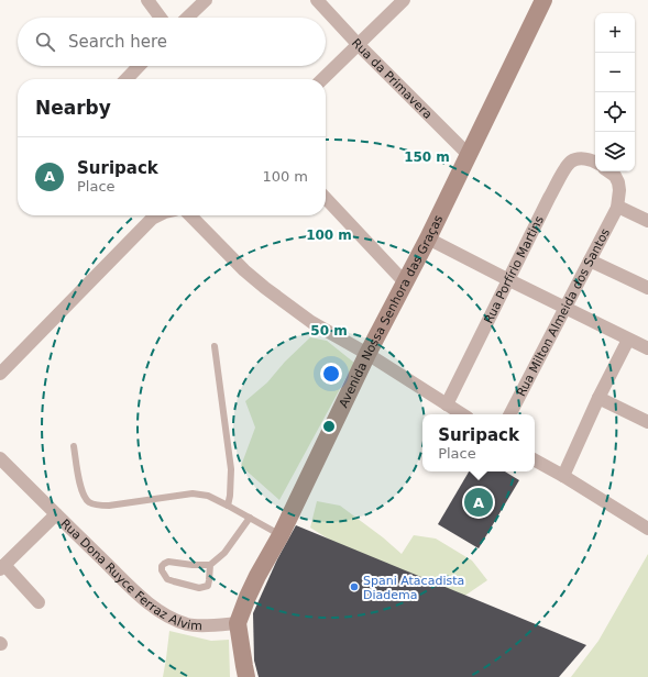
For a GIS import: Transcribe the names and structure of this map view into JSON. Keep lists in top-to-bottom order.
{
  "streets": {
    "main road": ["Avenida Nossa Senhora das Graças"],
    "street": [
      "Rua da Primavera",
      "Rua Porfírio Martins",
      "Rua Milton Almeida dos Santos",
      "Rua Dona Ruyce Ferraz Alvim"
    ]
  },
  "crossings": [
    ["Rua da Primavera", "Avenida Nossa Senhora das Graças"],
    ["Avenida Nossa Senhora das Graças", "Rua Dona Ruyce Ferraz Alvim"]
  ],
  "places": ["Spani Atacadista Diadema"],
  "page": {
    "map_buttons": ["+", "−"],
    "search": "Search here",
    "heading": "Nearby",
    "list": [
      {
        "mark": "A",
        "name": "Suripack",
        "note": "Place",
        "value": "100 m"
      }
    ],
    "popup": ["Suripack", "Place"],
    "pins": "A"
  },
  "rings": ["150 m", "100 m", "50 m"]
}
